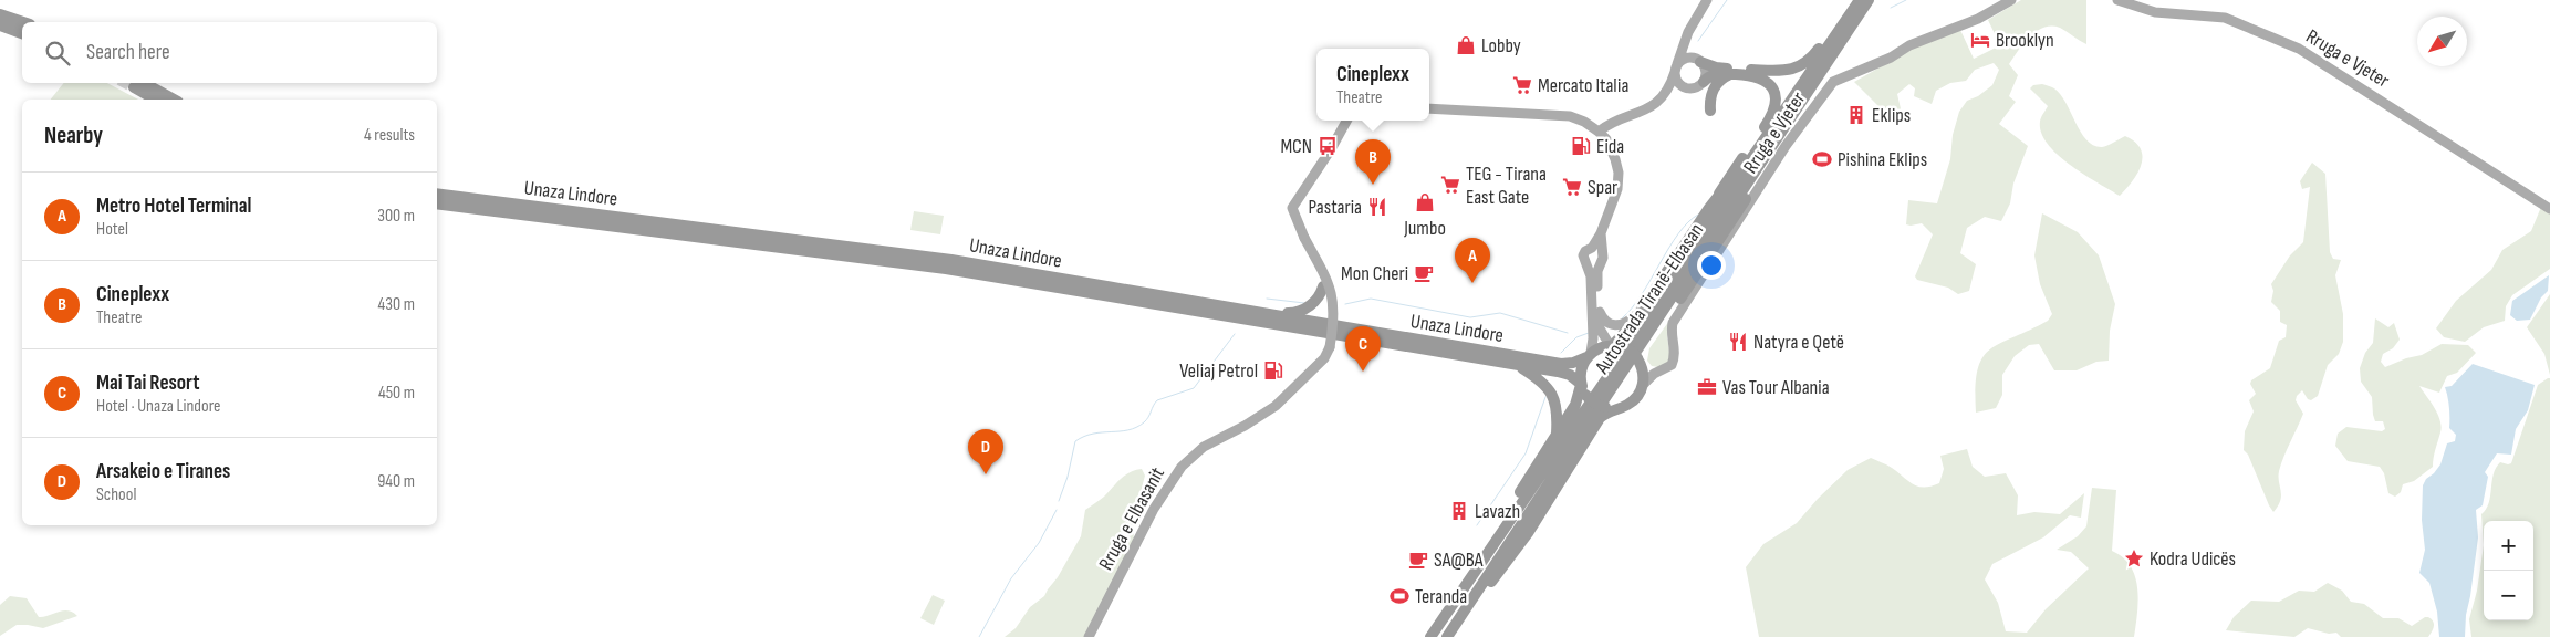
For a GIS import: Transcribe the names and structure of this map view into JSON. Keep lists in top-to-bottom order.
{
  "streets": {
    "highway": ["Unaza Lindore", "Autostrada Tiranë-Elbasan"],
    "main road": ["Rruga e Vjeter", "Rruga e Elbasanit"]
  },
  "crossings": [
    ["Rruga e Vjeter", "Unaza Lindore"]
  ],
  "places": {
    "hotel": ["Brooklyn"],
    "shop": ["Lobby", "Jumbo"],
    "supermarket": ["Mercato Italia", "TEG - Tirana East Gate", "Spar"],
    "building": ["Eklips", "Lavazh"],
    "bus stop": ["MCN"],
    "fuel station": ["Eida", "Veliaj Petrol"],
    "sports": ["Pishina Eklips", "Teranda"],
    "restaurant": ["Pastaria", "Natyra e Qetë"],
    "cafe": ["Mon Cheri", "SA@BA"],
    "office": ["Vas Tour Albania"],
    "place": ["Kodra Udicës"]
  },
  "north": "bottom left",
  "page": {
    "search": "Search here",
    "popup": ["Cineplexx", "Theatre"],
    "heading": ["Nearby", "4 results"],
    "pins": [
      "B",
      "A",
      "C",
      "D"
    ],
    "list": [
      {
        "mark": "A",
        "name": "Metro Hotel Terminal",
        "note": "Hotel",
        "value": "300 m"
      },
      {
        "mark": "B",
        "name": "Cineplexx",
        "note": "Theatre",
        "value": "430 m"
      },
      {
        "mark": "C",
        "name": "Mai Tai Resort",
        "note": "Hotel · Unaza Lindore",
        "value": "450 m"
      },
      {
        "mark": "D",
        "name": "Arsakeio e Tiranes",
        "note": "School",
        "value": "940 m"
      }
    ],
    "map_buttons": ["+", "−"]
  }
}
